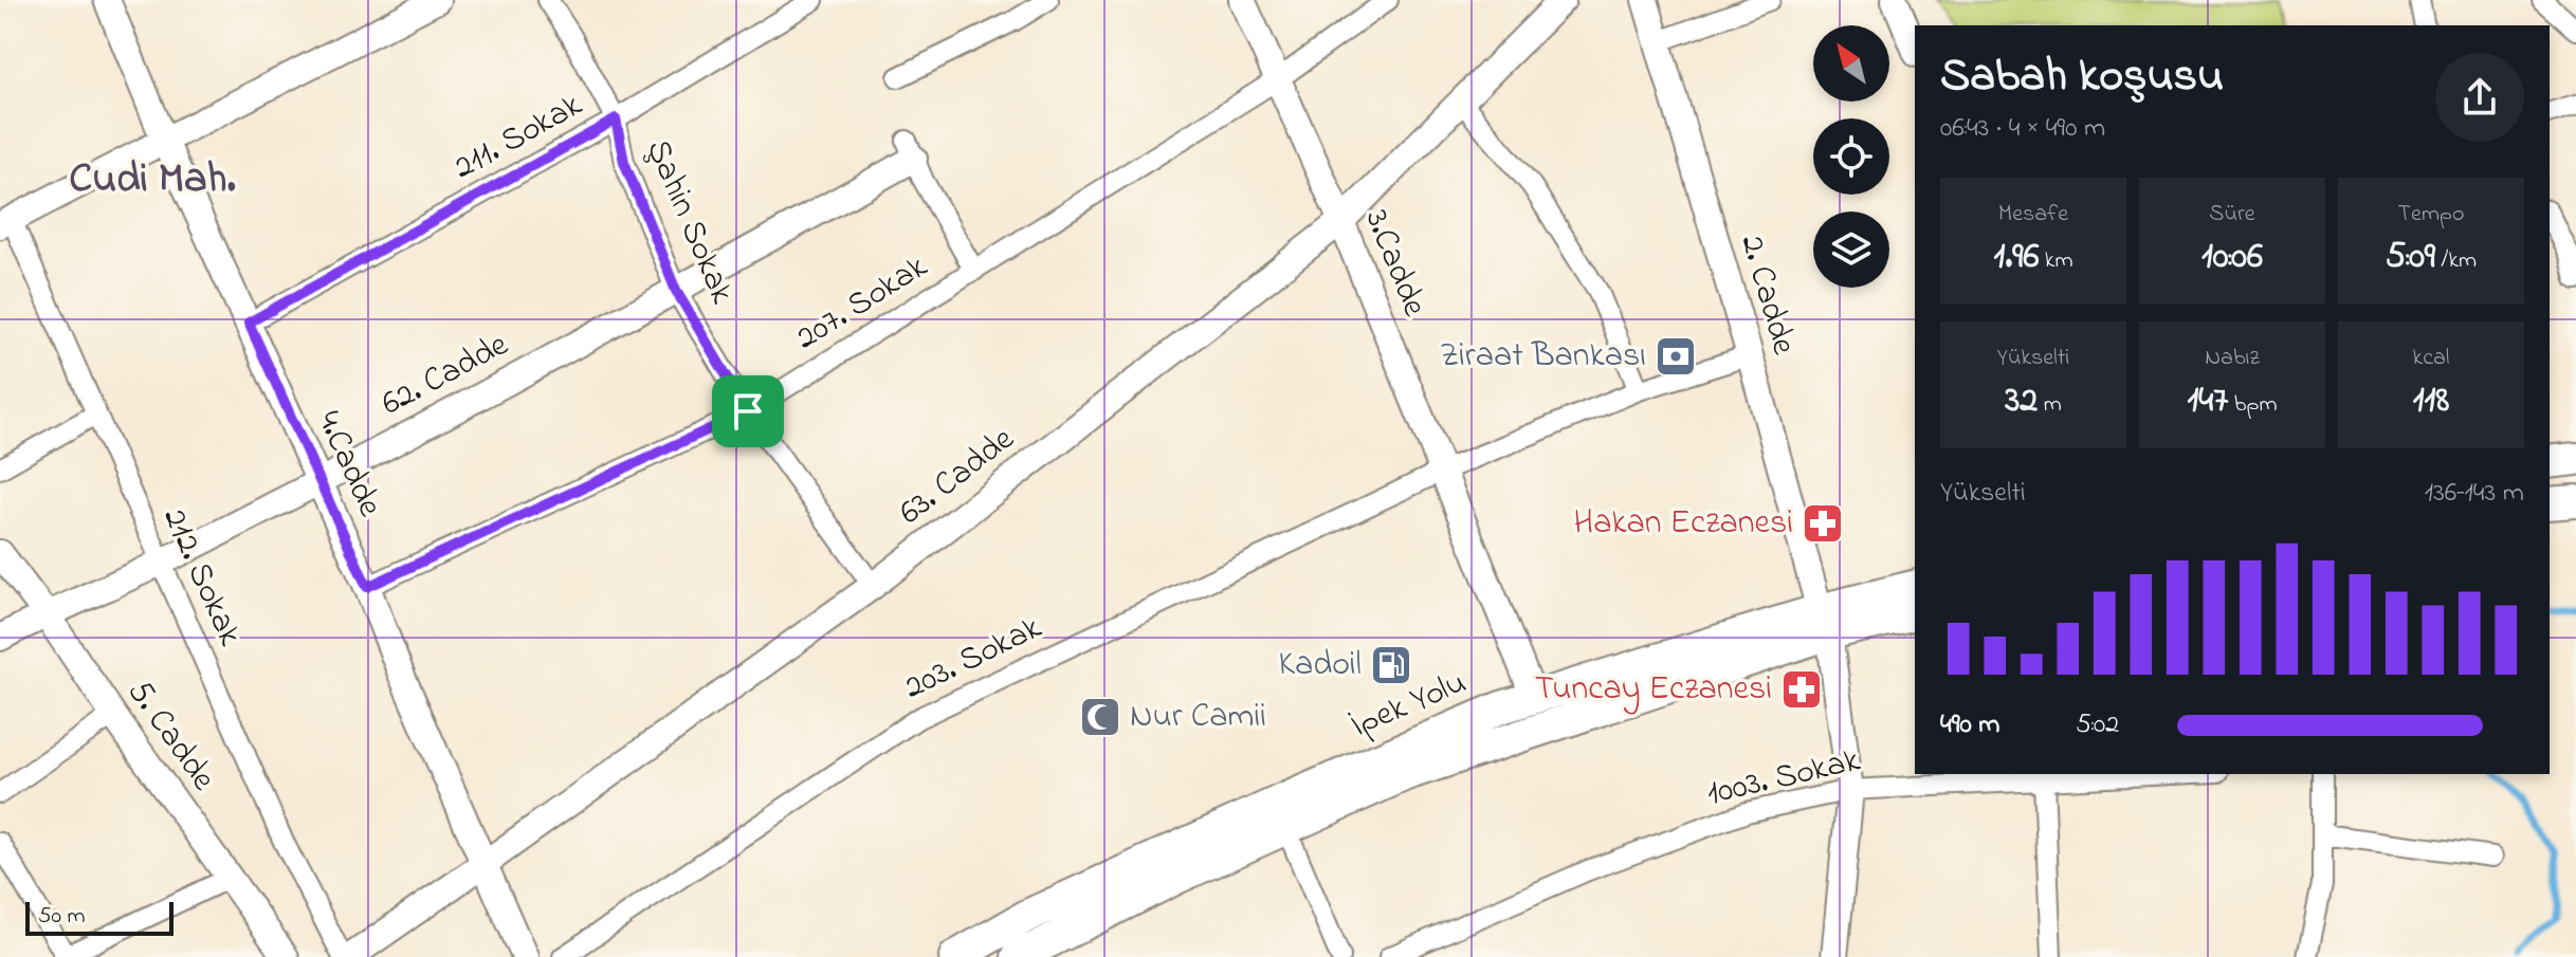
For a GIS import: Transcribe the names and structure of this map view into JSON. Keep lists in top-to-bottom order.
{
  "streets": {
    "highway": ["İpek Yolu"],
    "street": [
      "211. Sokak",
      "Şahin Sokak",
      "3.Cadde",
      "2. Cadde",
      "207. Sokak",
      "62. Cadde",
      "4.Cadde",
      "63. Cadde",
      "212. Sokak",
      "203. Sokak",
      "5. Cadde",
      "1003. Sokak"
    ]
  },
  "crossings": [
    ["211. Sokak", "Şahin Sokak"],
    ["211. Sokak", "4.Cadde"],
    ["Şahin Sokak", "207. Sokak"],
    ["Şahin Sokak", "62. Cadde"],
    ["Şahin Sokak", "63. Cadde"],
    ["3.Cadde", "207. Sokak"],
    ["3.Cadde", "63. Cadde"],
    ["3.Cadde", "203. Sokak"],
    ["3.Cadde", "İpek Yolu"],
    ["2. Cadde", "203. Sokak"],
    ["2. Cadde", "İpek Yolu"],
    ["2. Cadde", "1003. Sokak"],
    ["207. Sokak", "4.Cadde"],
    ["62. Cadde", "4.Cadde"],
    ["62. Cadde", "212. Sokak"],
    ["62. Cadde", "5. Cadde"],
    ["4.Cadde", "63. Cadde"]
  ],
  "districts": ["Cudi Mah."],
  "places": {
    "bank": ["Ziraat Bankası"],
    "pharmacy": ["Hakan Eczanesi", "Tuncay Eczanesi"],
    "fuel station": ["Kadoil"],
    "mosque": ["Nur Camii"]
  },
  "scale_bar": "50 m",
  "north": "top left",
  "page": {
    "heading": ["Sabah koşusu", "06:43 · 4 × 490 m"],
    "stats": [
      ["Mesafe", "1.96 km"],
      ["Süre", "10:06"],
      ["Tempo", "5:09 /km"],
      ["Yükselti", "32 m"],
      ["Nabız", "147 bpm"],
      ["kcal", "118"]
    ],
    "chart": ["Yükselti", "136–143 m"],
    "list": [
      {
        "name": "490 m",
        "note": "5:02"
      }
    ],
    "scale": "50 m"
  }
}
